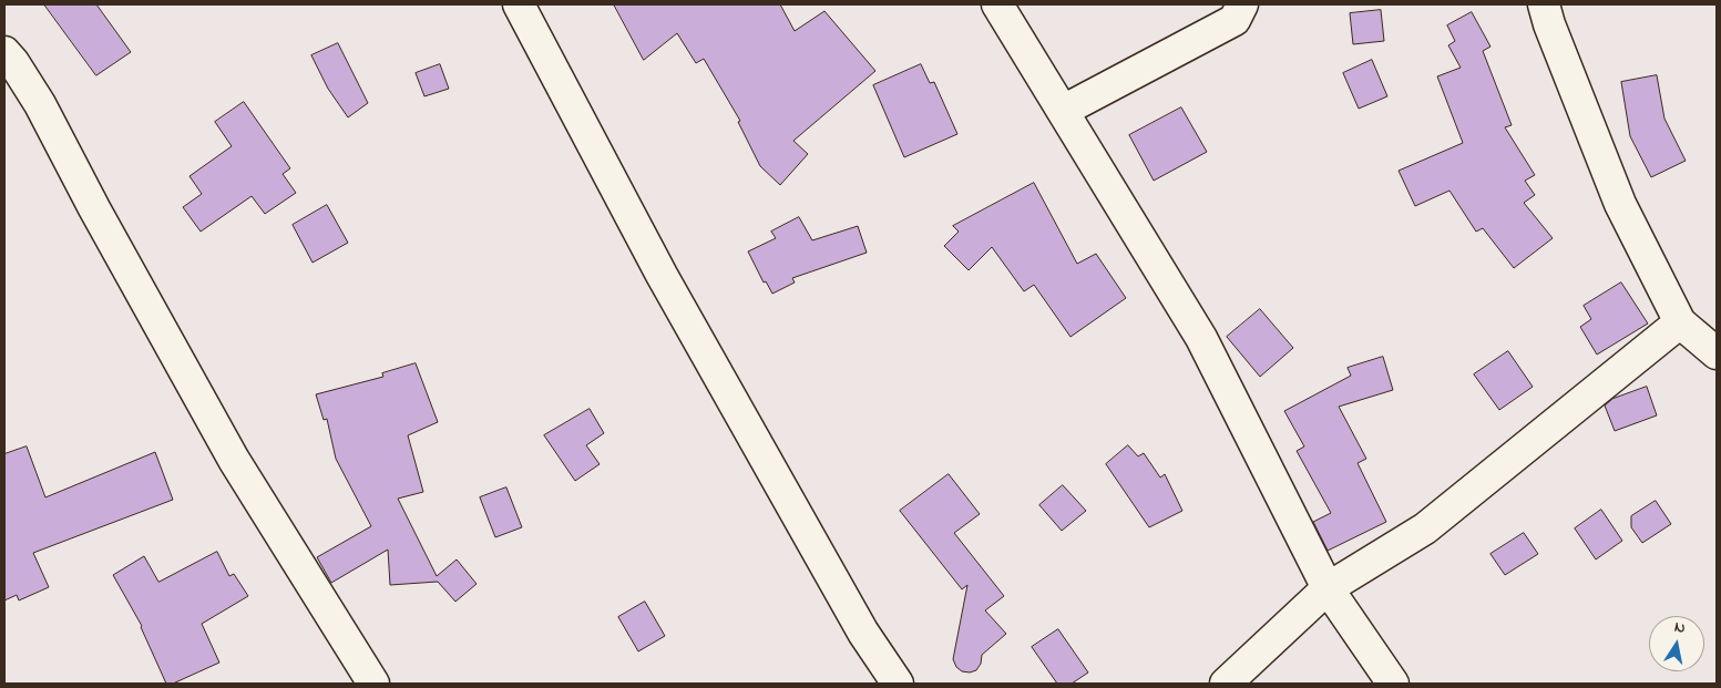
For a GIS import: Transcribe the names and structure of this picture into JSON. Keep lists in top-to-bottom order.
{
  "north": "top"
}
